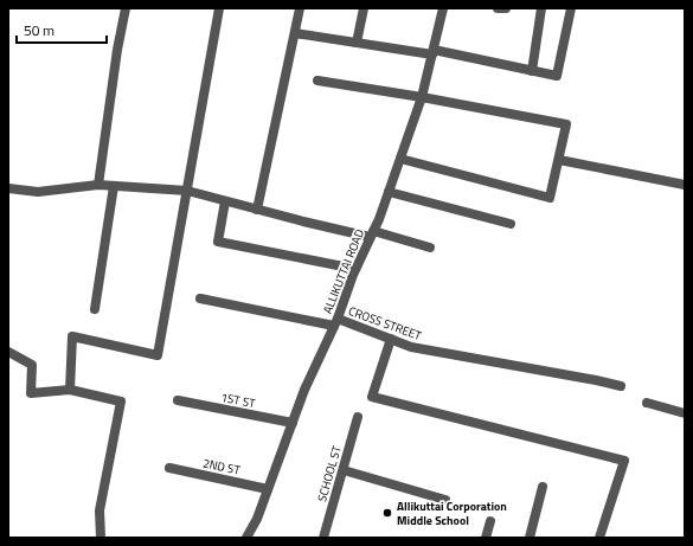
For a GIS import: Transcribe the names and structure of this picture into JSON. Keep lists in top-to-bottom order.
{
  "streets": {
    "street": [
      "ALLIKUTTAI ROAD",
      "CROSS STREET",
      "1ST ST",
      "2ND ST",
      "SCHOOL ST"
    ]
  },
  "crossings": [
    ["ALLIKUTTAI ROAD", "CROSS STREET"],
    ["ALLIKUTTAI ROAD", "1ST ST"],
    ["ALLIKUTTAI ROAD", "2ND ST"]
  ],
  "places": ["Allikuttai Corporation Middle School"],
  "scale_bar": "50 m"
}
